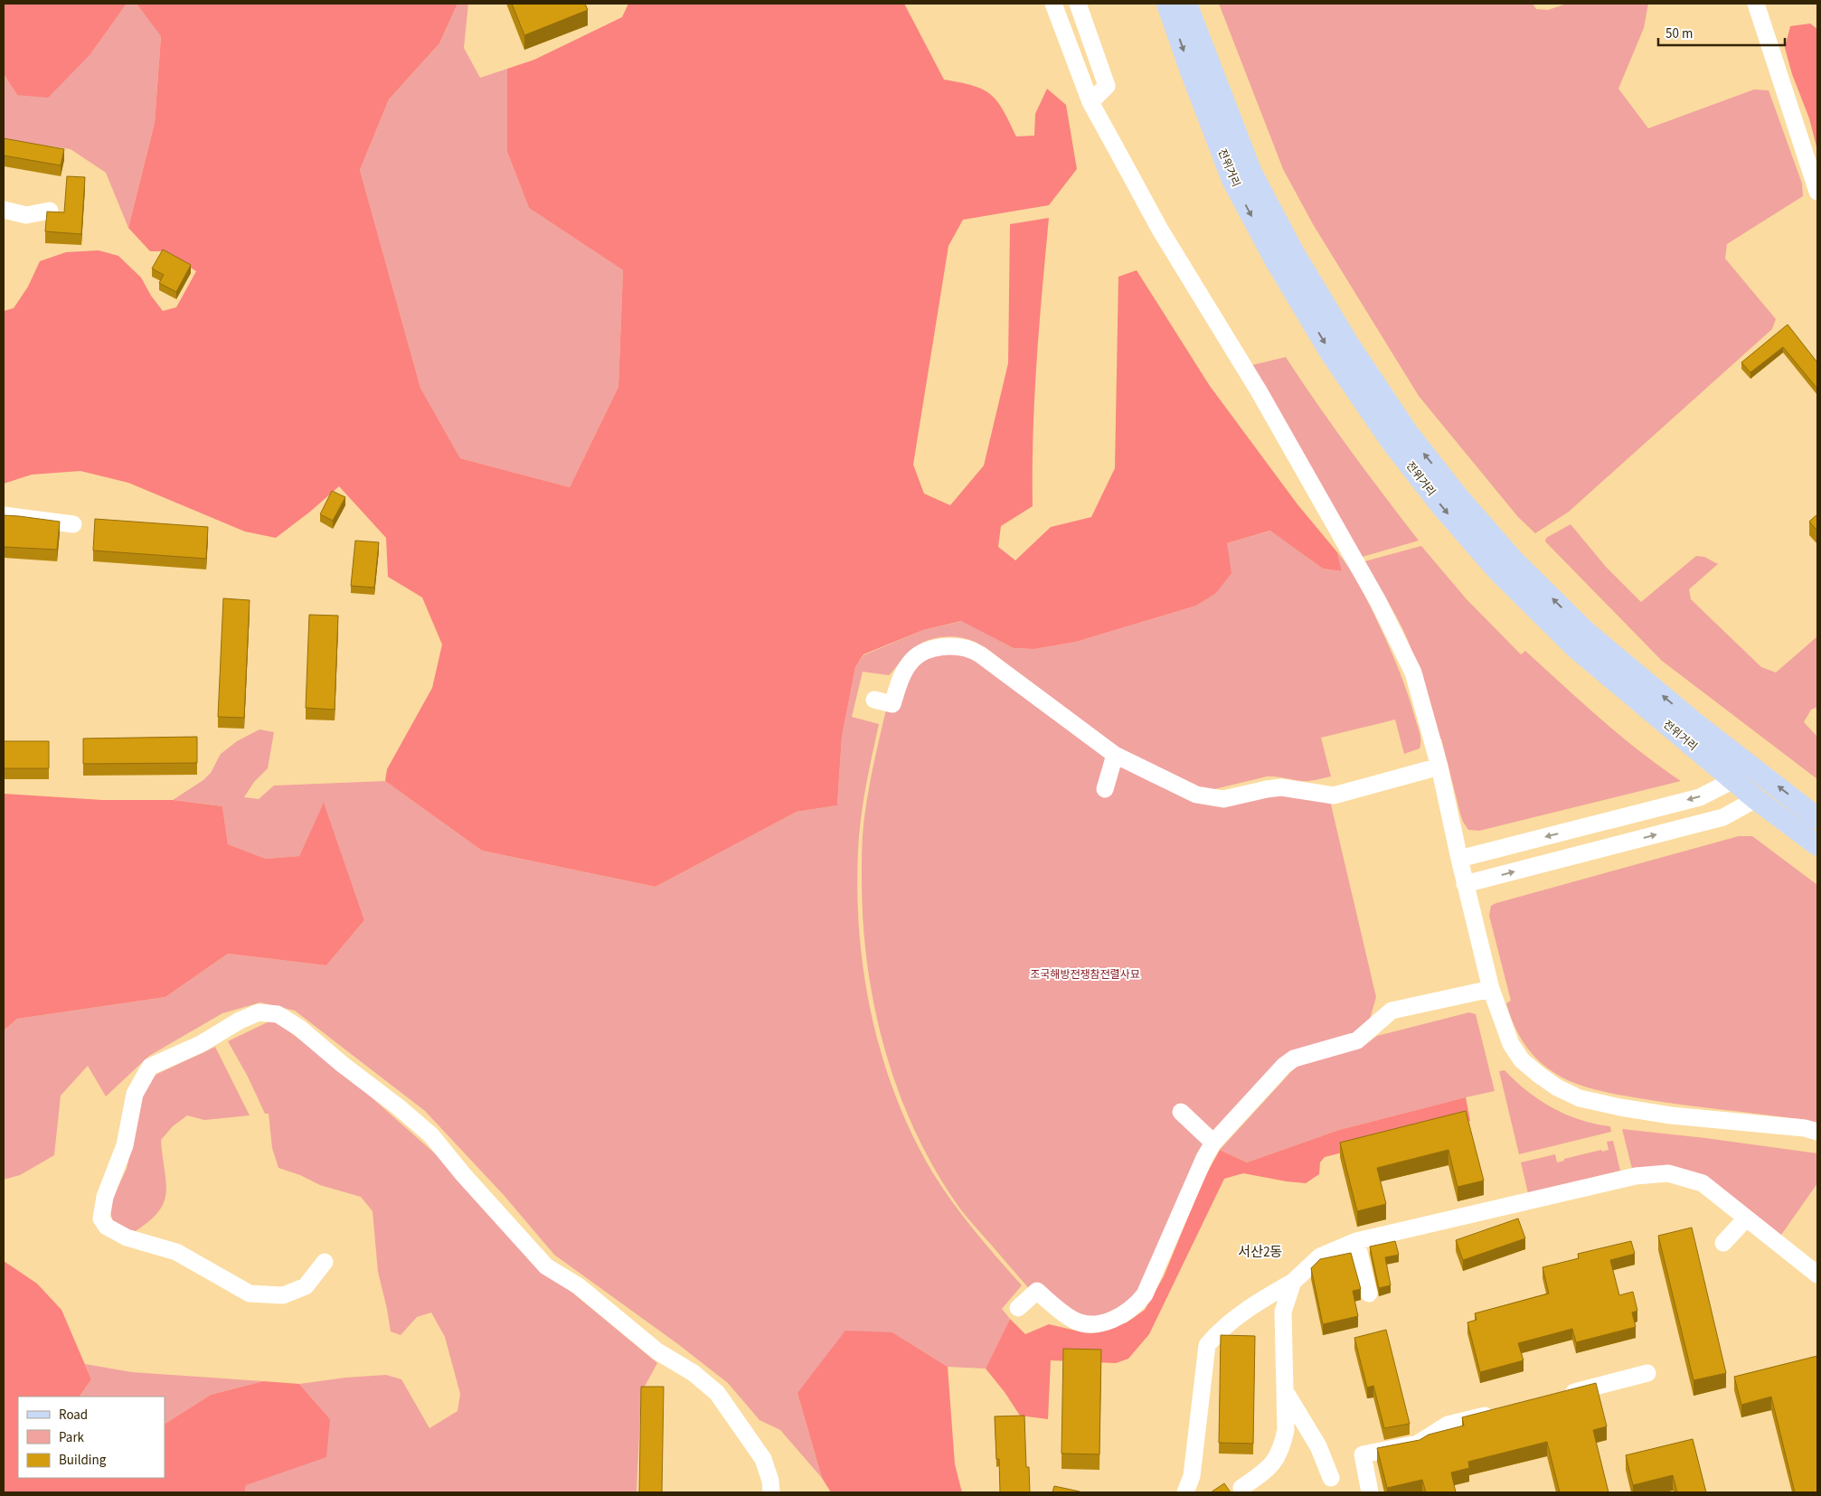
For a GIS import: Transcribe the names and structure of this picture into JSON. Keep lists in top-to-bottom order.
{
  "streets": {
    "main road": ["전위거리"]
  },
  "districts": ["서산2동"],
  "parks": ["조국해방전쟁참전렬사묘"],
  "legend": ["Road", "Park", "Building"],
  "scale_bar": "50 m"
}
